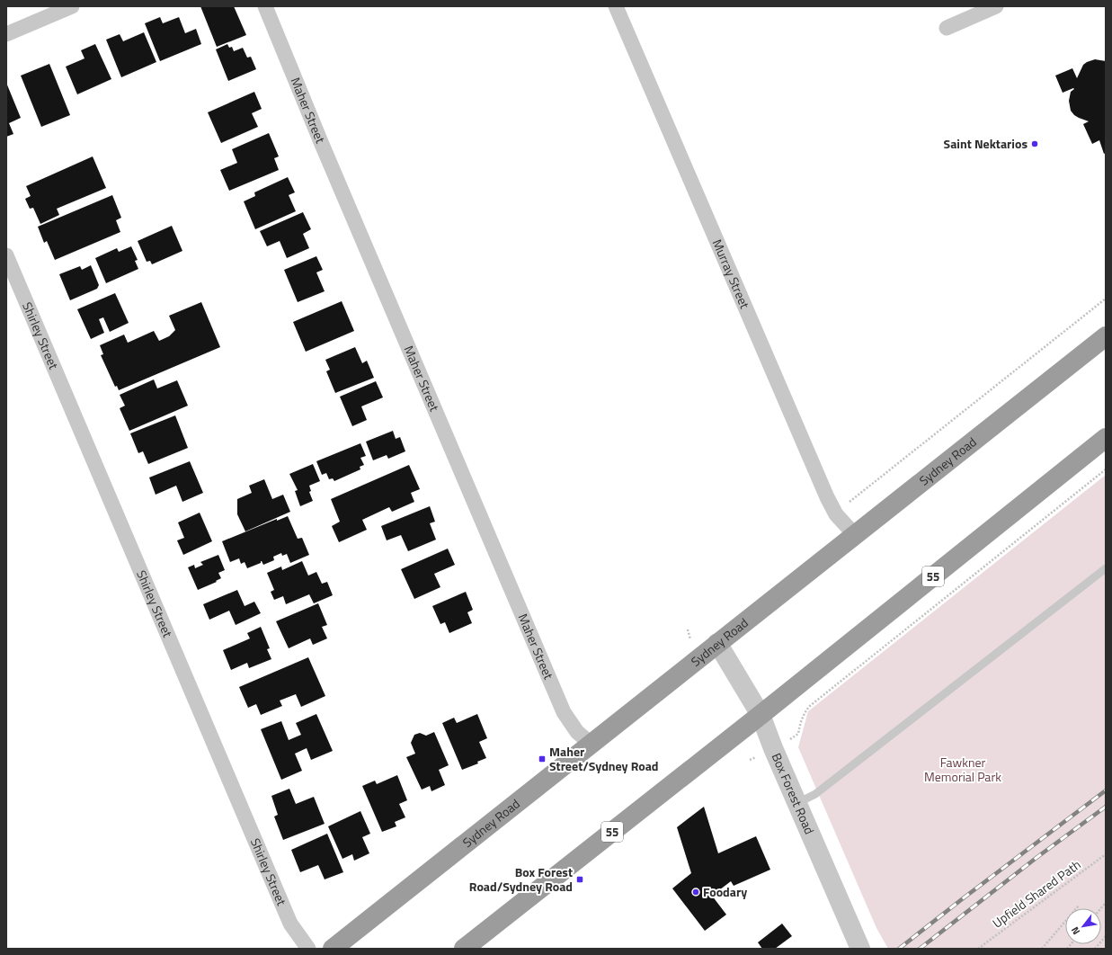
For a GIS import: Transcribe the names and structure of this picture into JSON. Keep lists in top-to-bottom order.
{
  "streets": {
    "highway": ["Sydney Road", "55"],
    "street": [
      "Maher Street",
      "Murray Street",
      "Shirley Street",
      "Box Forest Road"
    ],
    "path": ["Upfield Shared Path"]
  },
  "crossings": [
    ["Maher Street", "Sydney Road"],
    ["Murray Street", "Sydney Road"],
    ["Sydney Road", "Box Forest Road"],
    ["55", "Box Forest Road"]
  ],
  "parks": ["Fawkner Memorial Park"],
  "places": {
    "other": ["Saint Nektarios", "Foodary"],
    "transit": ["Maher Street/Sydney Road", "Box Forest Road/Sydney Road"]
  },
  "north": "bottom left"
}
